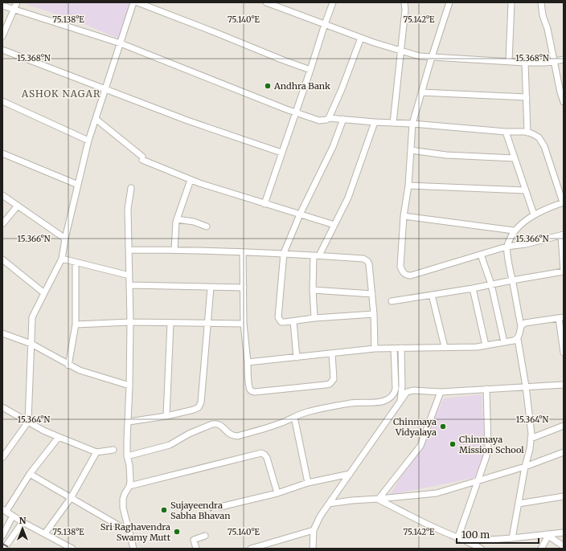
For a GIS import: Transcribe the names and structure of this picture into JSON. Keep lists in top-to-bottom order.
{
  "districts": ["ASHOK NAGAR"],
  "places": [
    "Andhra Bank",
    "Chinmaya Vidyalaya",
    "Chinmaya Mission School",
    "Sujayeendra Sabha Bhavan",
    "Sri Raghavendra Swamy Mutt"
  ],
  "scale_bar": "100 m",
  "north": "top",
  "coordinates": [
    "75.138°E",
    "75.140°E",
    "75.142°E",
    "15.368°N",
    "15.366°N",
    "15.364°N"
  ]
}
